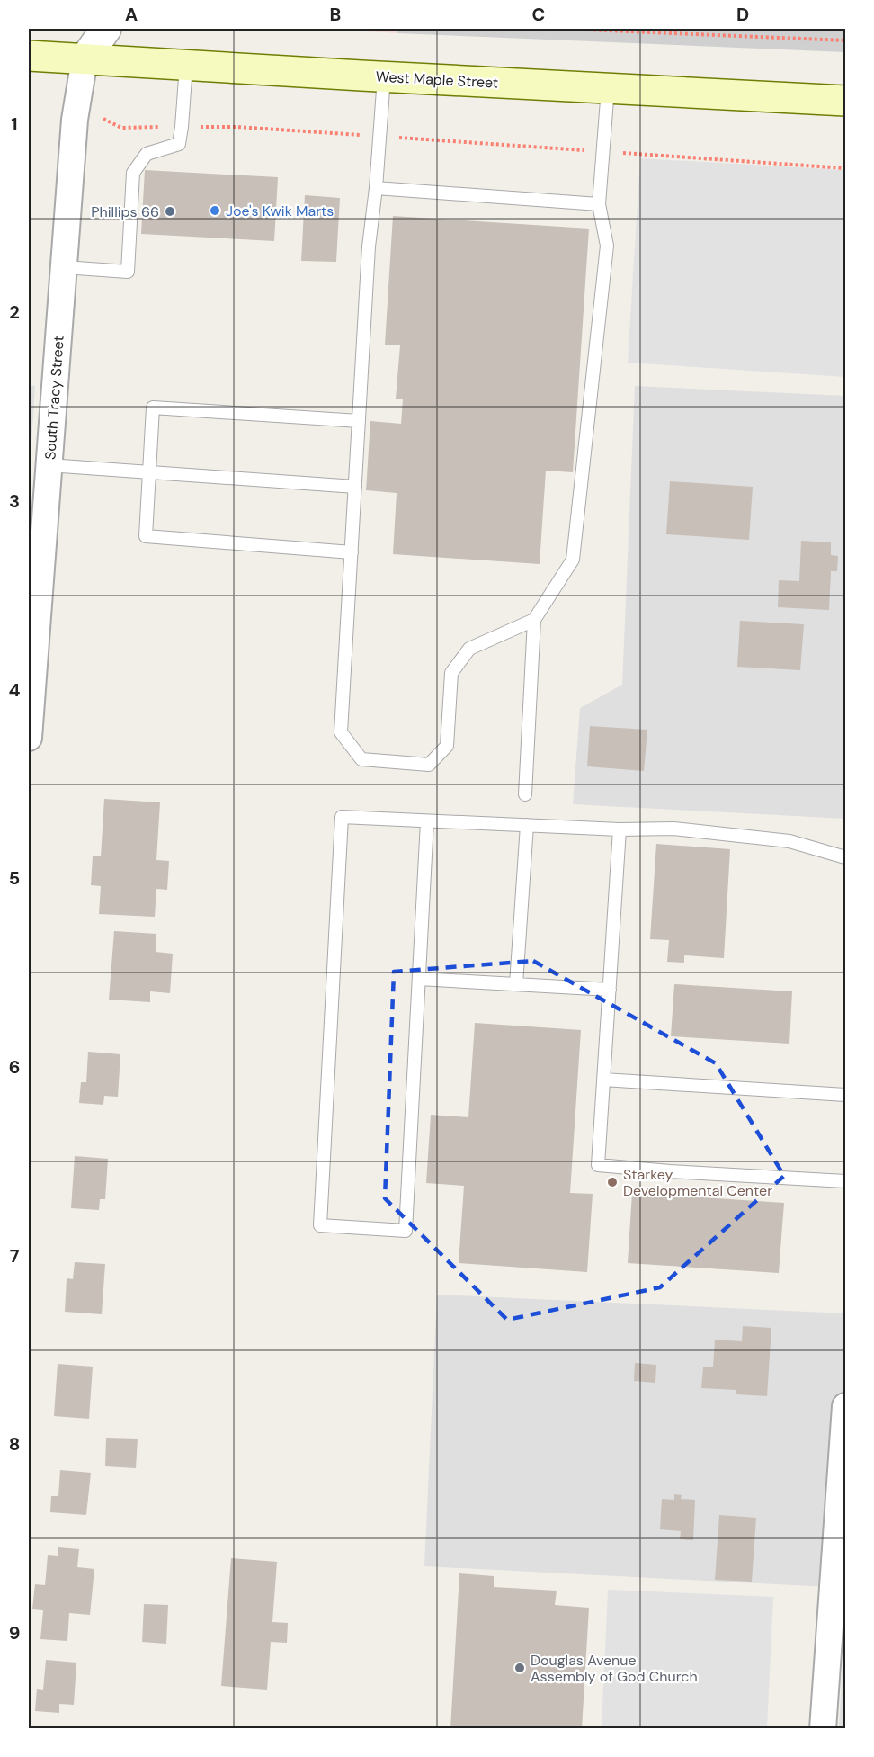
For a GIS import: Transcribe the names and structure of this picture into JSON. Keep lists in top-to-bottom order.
{
  "streets": {
    "main road": ["West Maple Street"],
    "street": ["South Tracy Street"]
  },
  "crossings": [
    ["West Maple Street", "South Tracy Street"]
  ],
  "places": [
    "Joe's Kwik Marts",
    "Phillips 66",
    "Starkey Developmental Center",
    "Douglas Avenue Assembly of God Church"
  ],
  "grid": {
    "columns": [
      "A",
      "B",
      "C",
      "D"
    ],
    "rows": [
      "1",
      "2",
      "3",
      "4",
      "5",
      "6",
      "7",
      "8",
      "9"
    ]
  }
}
